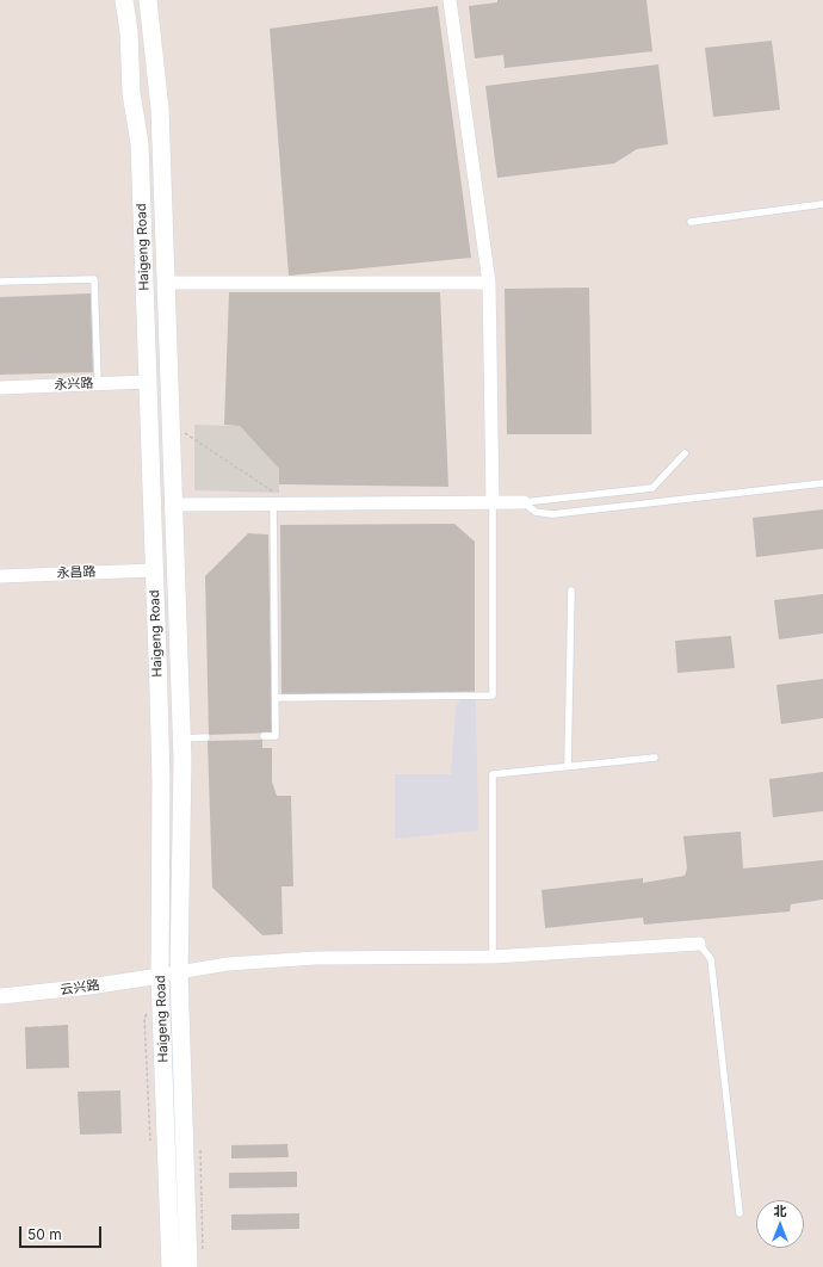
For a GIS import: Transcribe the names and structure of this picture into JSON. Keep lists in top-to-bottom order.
{
  "streets": {
    "main road": ["Haigeng Road"],
    "street": ["永兴路", "永昌路", "云兴路"]
  },
  "crossings": [
    ["Haigeng Road", "永兴路"],
    ["Haigeng Road", "永昌路"],
    ["Haigeng Road", "云兴路"]
  ],
  "scale_bar": "50 m",
  "north": "top"
}
